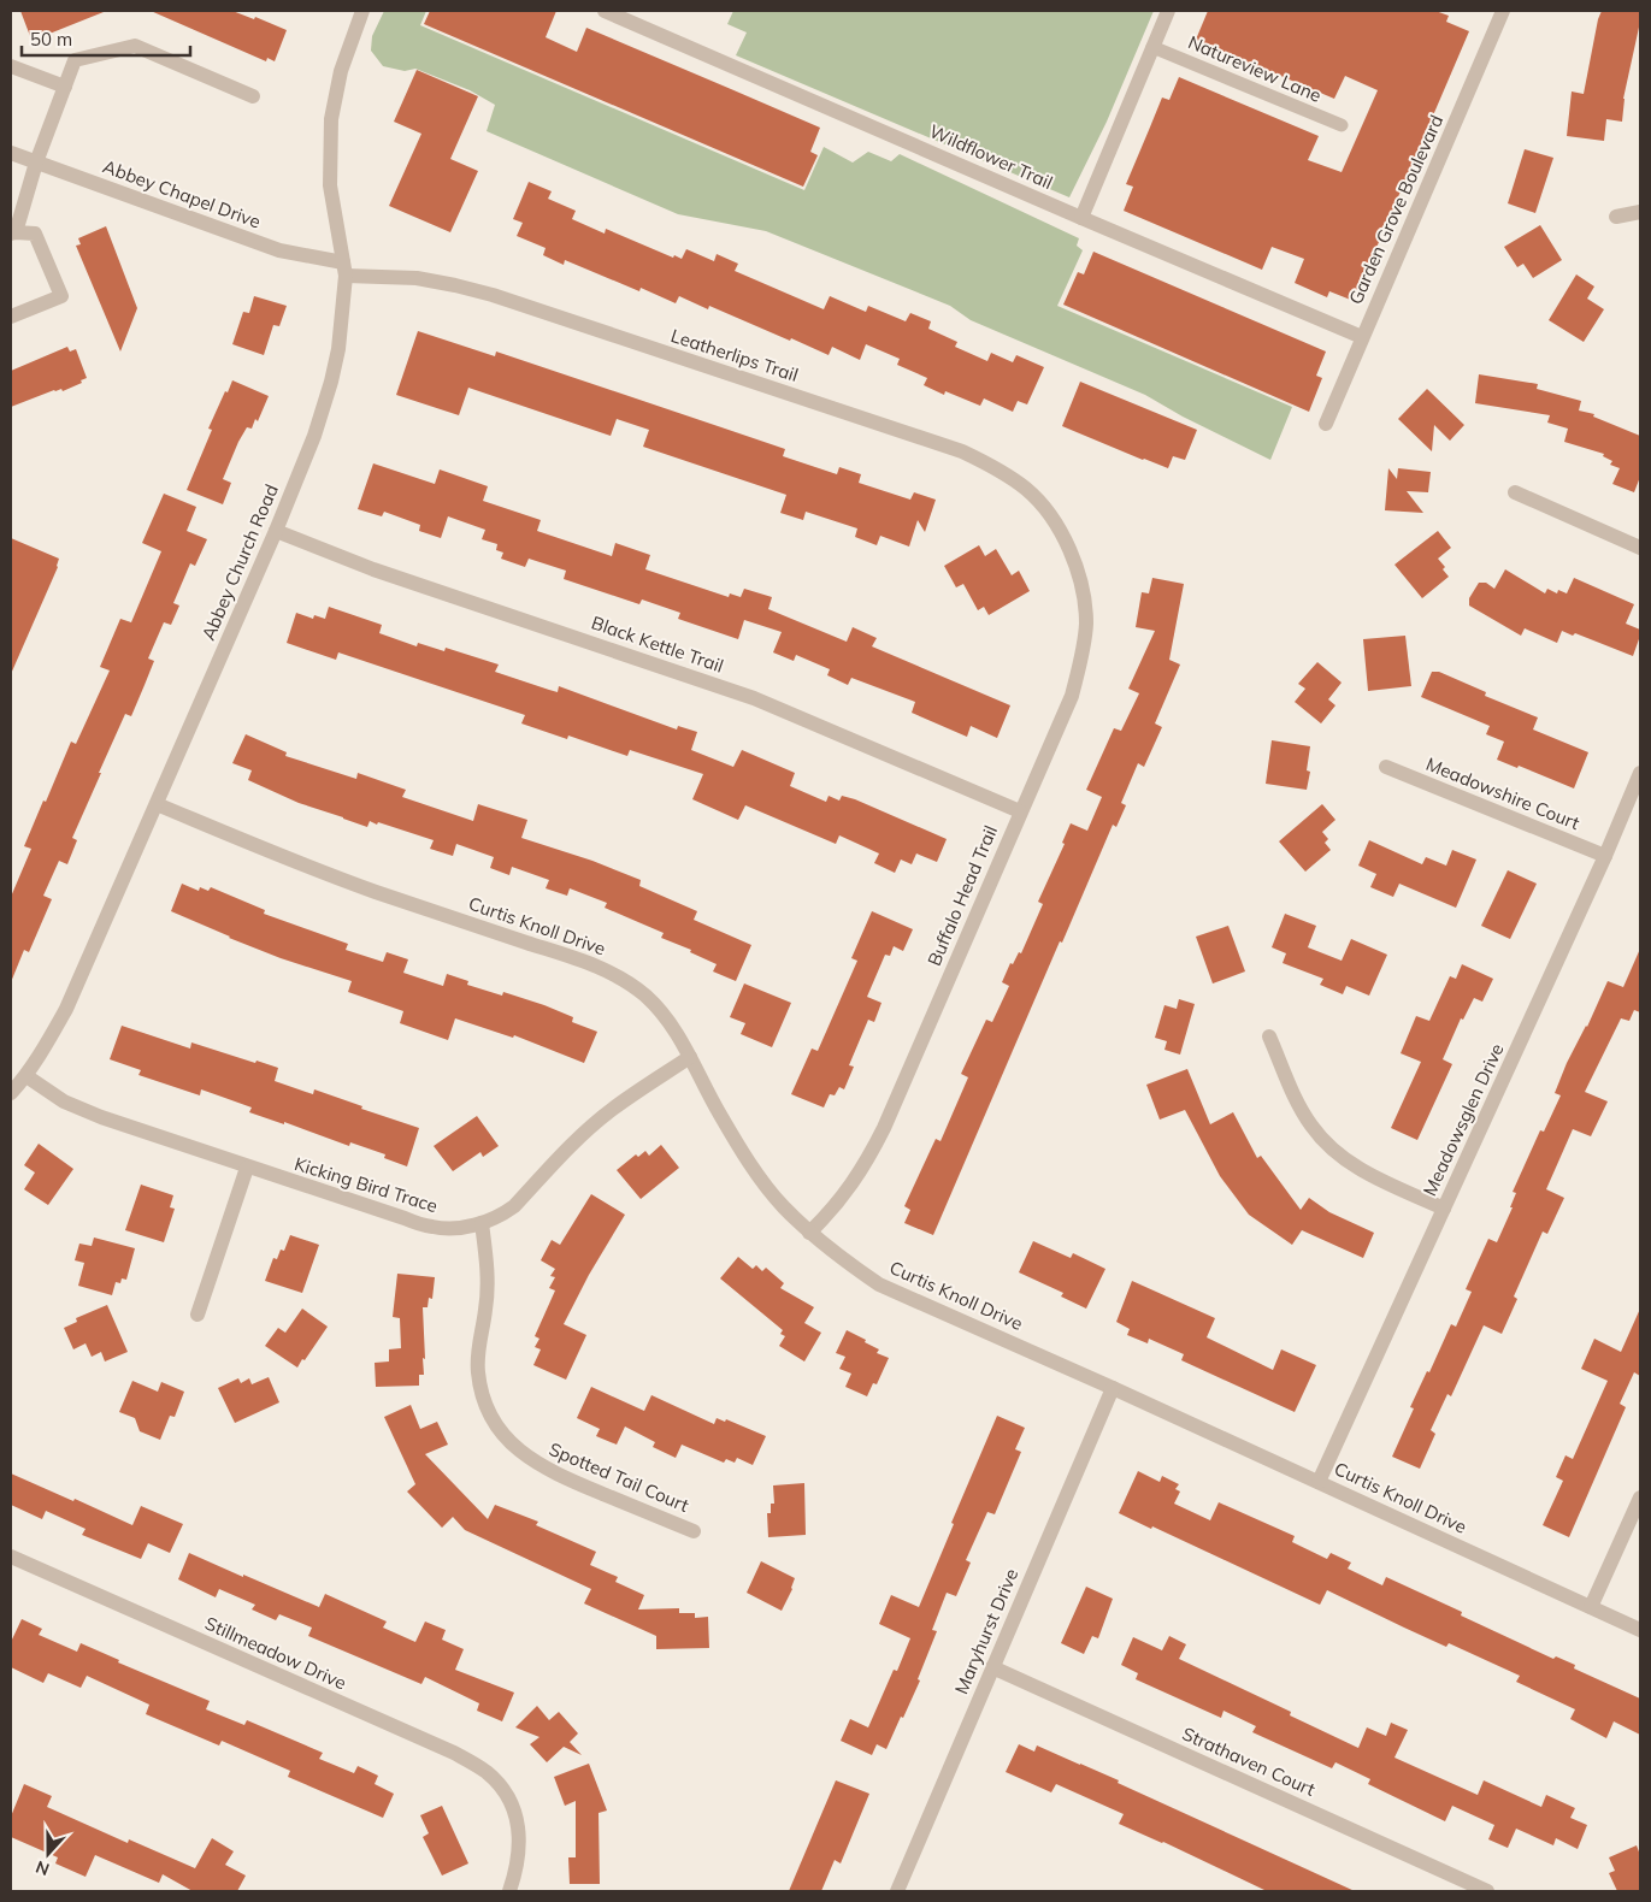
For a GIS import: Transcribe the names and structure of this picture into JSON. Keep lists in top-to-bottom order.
{
  "streets": {
    "street": [
      "Wildflower Trail",
      "Abbey Chapel Drive",
      "Garden Grove Boulevard",
      "Leatherlips Trail",
      "Abbey Church Road",
      "Black Kettle Trail",
      "Meadowshire Court",
      "Buffalo Head Trail",
      "Curtis Knoll Drive",
      "Meadowsglen Drive",
      "Kicking Bird Trace",
      "Spotted Tail Court",
      "Maryhurst Drive",
      "Stillmeadow Drive",
      "Strathaven Court"
    ],
    "lane": ["Natureview Lane"]
  },
  "crossings": [
    ["Wildflower Trail", "Garden Grove Boulevard"],
    ["Abbey Chapel Drive", "Leatherlips Trail"],
    ["Abbey Chapel Drive", "Abbey Church Road"],
    ["Leatherlips Trail", "Abbey Church Road"],
    ["Leatherlips Trail", "Buffalo Head Trail"],
    ["Abbey Church Road", "Black Kettle Trail"],
    ["Abbey Church Road", "Curtis Knoll Drive"],
    ["Abbey Church Road", "Kicking Bird Trace"],
    ["Black Kettle Trail", "Buffalo Head Trail"],
    ["Meadowshire Court", "Meadowsglen Drive"],
    ["Buffalo Head Trail", "Curtis Knoll Drive"],
    ["Curtis Knoll Drive", "Meadowsglen Drive"],
    ["Curtis Knoll Drive", "Kicking Bird Trace"],
    ["Curtis Knoll Drive", "Maryhurst Drive"],
    ["Kicking Bird Trace", "Spotted Tail Court"],
    ["Maryhurst Drive", "Strathaven Court"]
  ],
  "scale_bar": "50 m",
  "north": "bottom"
}
